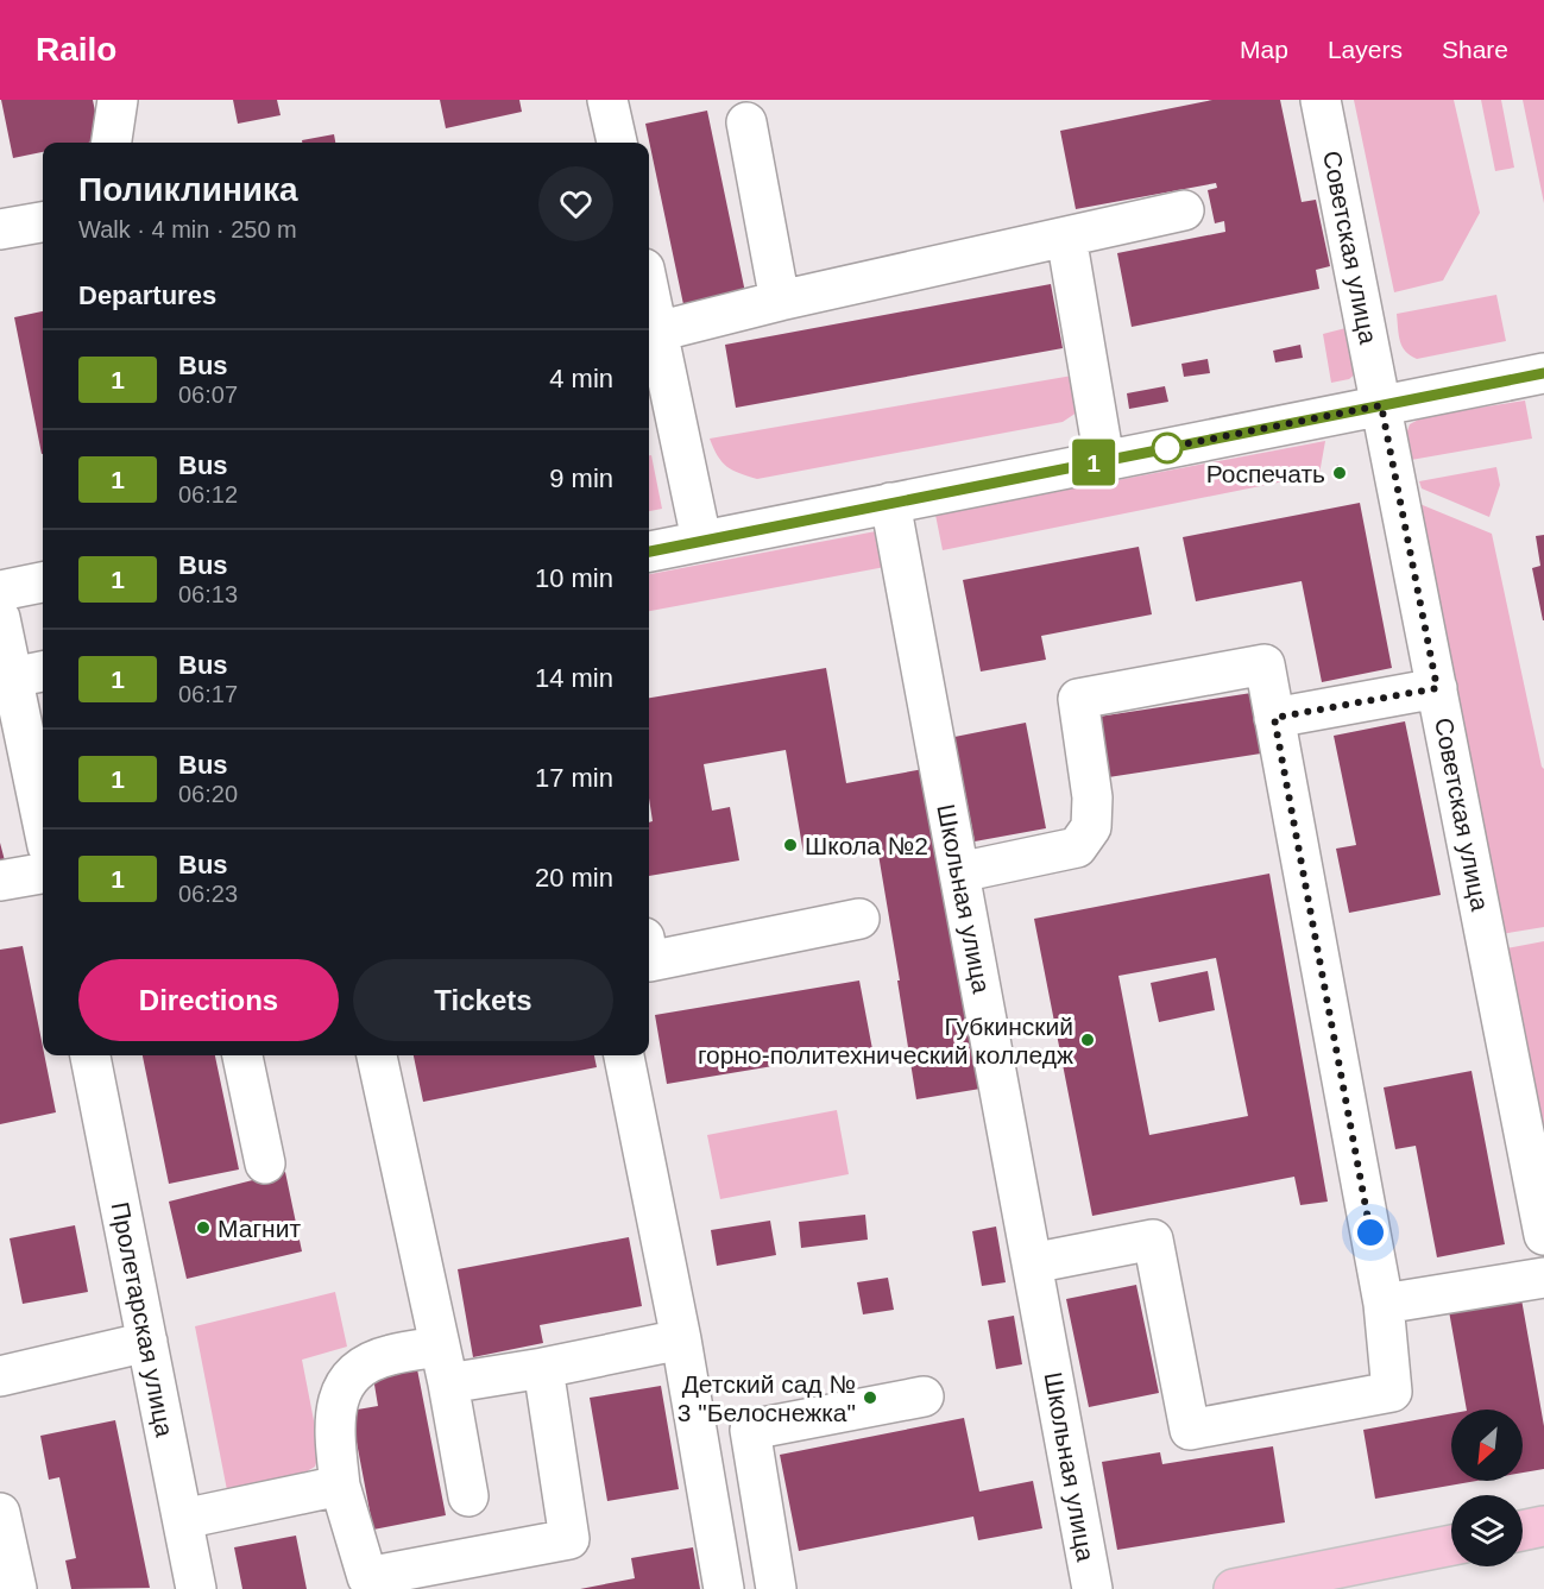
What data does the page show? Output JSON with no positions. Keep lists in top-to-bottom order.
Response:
{
  "streets": {
    "street": ["Советская улица", "Школьная улица", "Пролетарская улица"]
  },
  "places": [
    "Роспечать",
    "Школа №2",
    "Губкинский горно-политехнический колледж",
    "Магнит",
    "Детский сад № 3 \"Белоснежка\""
  ],
  "lines": ["bus line 1"],
  "north": "bottom left",
  "page": {
    "header": "Railo",
    "nav": ["Map", "Layers", "Share"],
    "on_map": "1",
    "heading": [
      ["Поликлиника", "Walk · 4 min · 250 m"],
      "Departures"
    ],
    "list": [
      {
        "mark": "1",
        "name": "Bus",
        "note": "06:07",
        "value": "4 min"
      },
      {
        "mark": "1",
        "name": "Bus",
        "note": "06:12",
        "value": "9 min"
      },
      {
        "mark": "1",
        "name": "Bus",
        "note": "06:13",
        "value": "10 min"
      },
      {
        "mark": "1",
        "name": "Bus",
        "note": "06:17",
        "value": "14 min"
      },
      {
        "mark": "1",
        "name": "Bus",
        "note": "06:20",
        "value": "17 min"
      },
      {
        "mark": "1",
        "name": "Bus",
        "note": "06:23",
        "value": "20 min"
      }
    ],
    "buttons": ["Directions", "Tickets"]
  }
}
